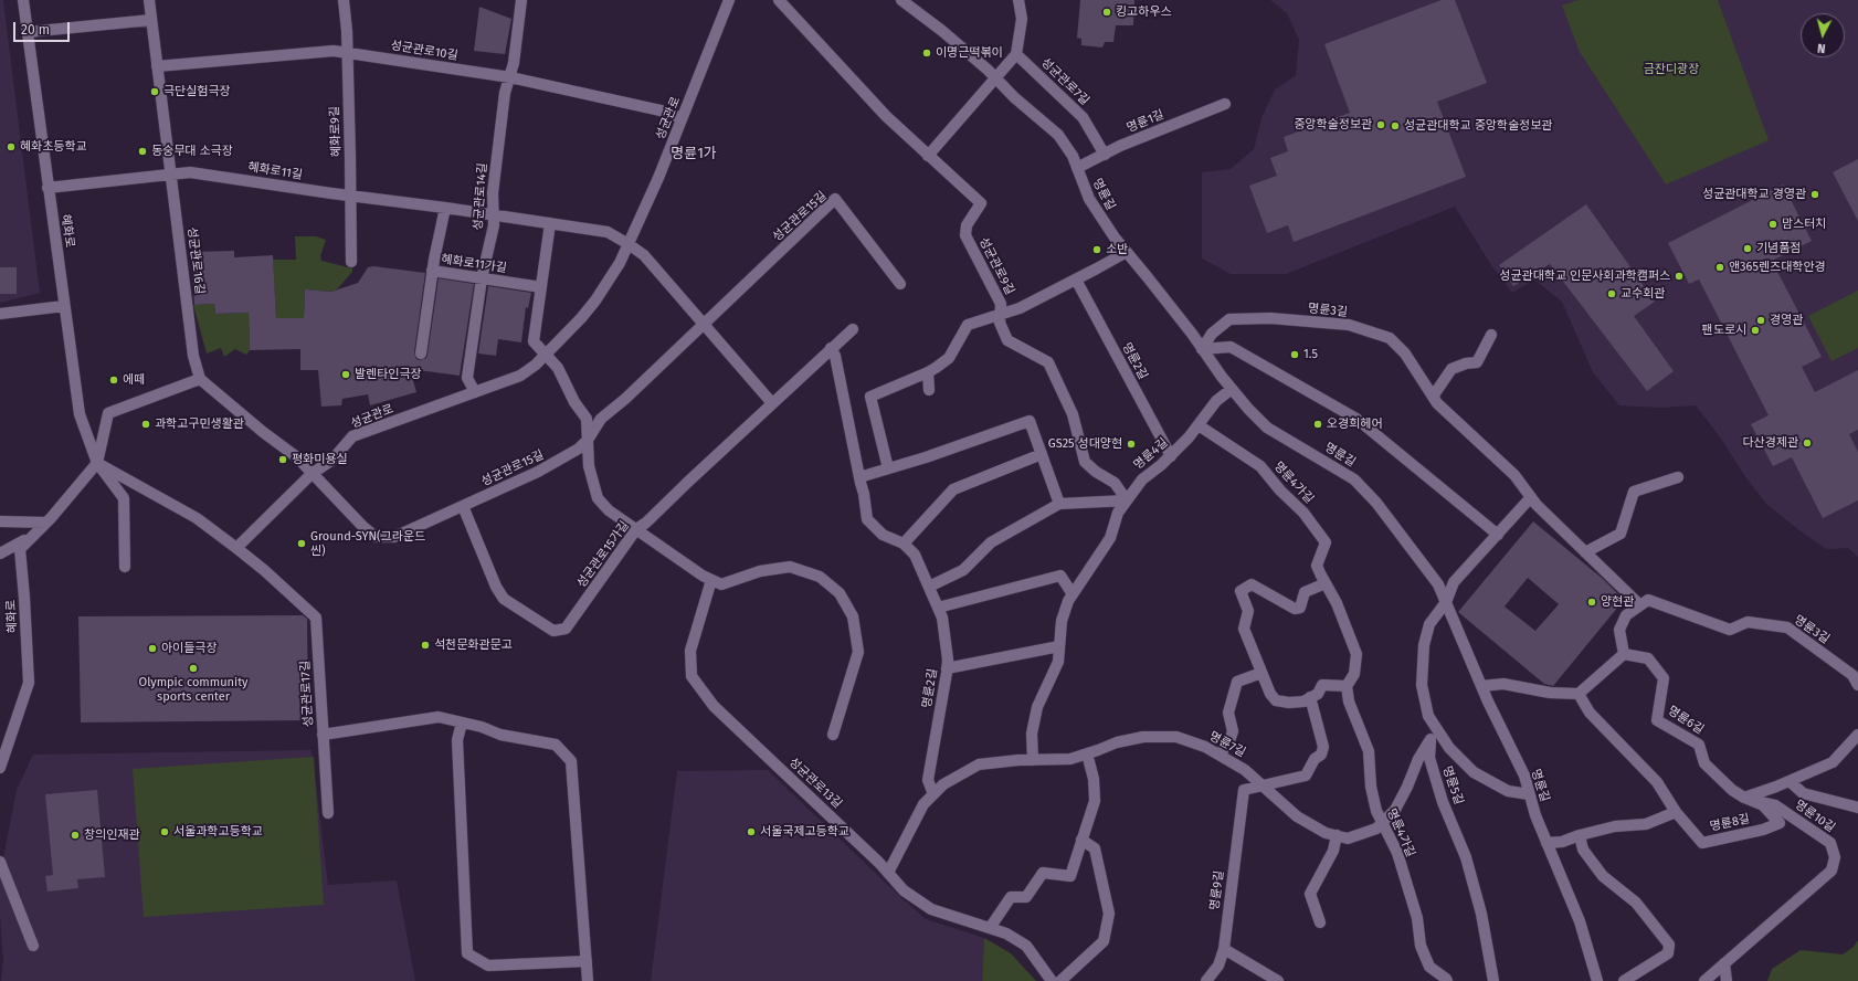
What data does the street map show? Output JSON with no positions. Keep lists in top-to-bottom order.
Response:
{
  "streets": {
    "street": [
      "성균관로10길",
      "성균관로7길",
      "성균관로",
      "명륜1길",
      "혜화로9길",
      "혜화로11길",
      "명륜길",
      "성균관로14길",
      "성균관로15길",
      "혜화로",
      "성균관로16길",
      "혜화로11가길",
      "성균관로9길",
      "명륜3길",
      "명륜2길",
      "명륜4길",
      "명륜4가길",
      "성균관로15가길",
      "성균관로17길",
      "명륜6길",
      "명륜7길",
      "성균관로13길",
      "명륜5길",
      "명륜10길",
      "명륜8길",
      "명륜9길"
    ]
  },
  "crossings": [
    ["성균관로10길", "성균관로"],
    ["성균관로10길", "혜화로9길"],
    ["성균관로10길", "성균관로14길"],
    ["성균관로10길", "성균관로16길"],
    ["성균관로7길", "명륜1길"],
    ["성균관로", "혜화로11길"],
    ["성균관로", "성균관로14길"],
    ["성균관로", "성균관로15길"],
    ["성균관로", "성균관로17길"],
    ["명륜1길", "명륜길"],
    ["혜화로9길", "혜화로11길"],
    ["혜화로11길", "성균관로14길"],
    ["혜화로11길", "혜화로"],
    ["혜화로11길", "성균관로16길"],
    ["명륜길", "명륜3길"],
    ["명륜길", "명륜4길"],
    ["명륜길", "명륜5길"],
    ["성균관로14길", "혜화로11가길"],
    ["성균관로15길", "성균관로15가길"],
    ["혜화로", "성균관로16길"],
    ["성균관로9길", "명륜4길"],
    ["명륜2길", "명륜4길"],
    ["명륜2길", "성균관로15가길"],
    ["명륜2길", "명륜7길"],
    ["명륜4길", "명륜4가길"],
    ["명륜4길", "명륜7길"],
    ["명륜4가길", "명륜7길"],
    ["명륜6길", "명륜10길"],
    ["명륜6길", "명륜8길"],
    ["명륜7길", "성균관로13길"],
    ["명륜7길", "명륜5길"],
    ["명륜7길", "명륜9길"],
    ["명륜10길", "명륜8길"]
  ],
  "districts": ["명륜1가"],
  "parks": ["금잔디광장"],
  "places": [
    "킹고하우스",
    "이명근떡볶이",
    "극단실험극장",
    "중앙학술정보관",
    "성균관대학교 중앙학술정보관",
    "혜화초등학교",
    "동숭무대 소극장",
    "성균관대학교 경영관",
    "맘스터치",
    "기념품점",
    "소반",
    "앤365렌즈대학안경",
    "성균관대학교 인문사회과학캠퍼스",
    "교수회관",
    "경영관",
    "팬도로시",
    "1.5",
    "발렌타인극장",
    "에떼",
    "과학고구민생활관",
    "오경희헤어",
    "다산경제관",
    "GS25 성대양현",
    "평화미용실",
    "Ground-SYN(그라운드 씬)",
    "양현관",
    "석천문화관문고",
    "아이들극장",
    "Olympic community sports center",
    "서울과학고등학교",
    "서울국제고등학교",
    "창의인재관"
  ],
  "scale_bar": "20 m",
  "north": "bottom"
}
